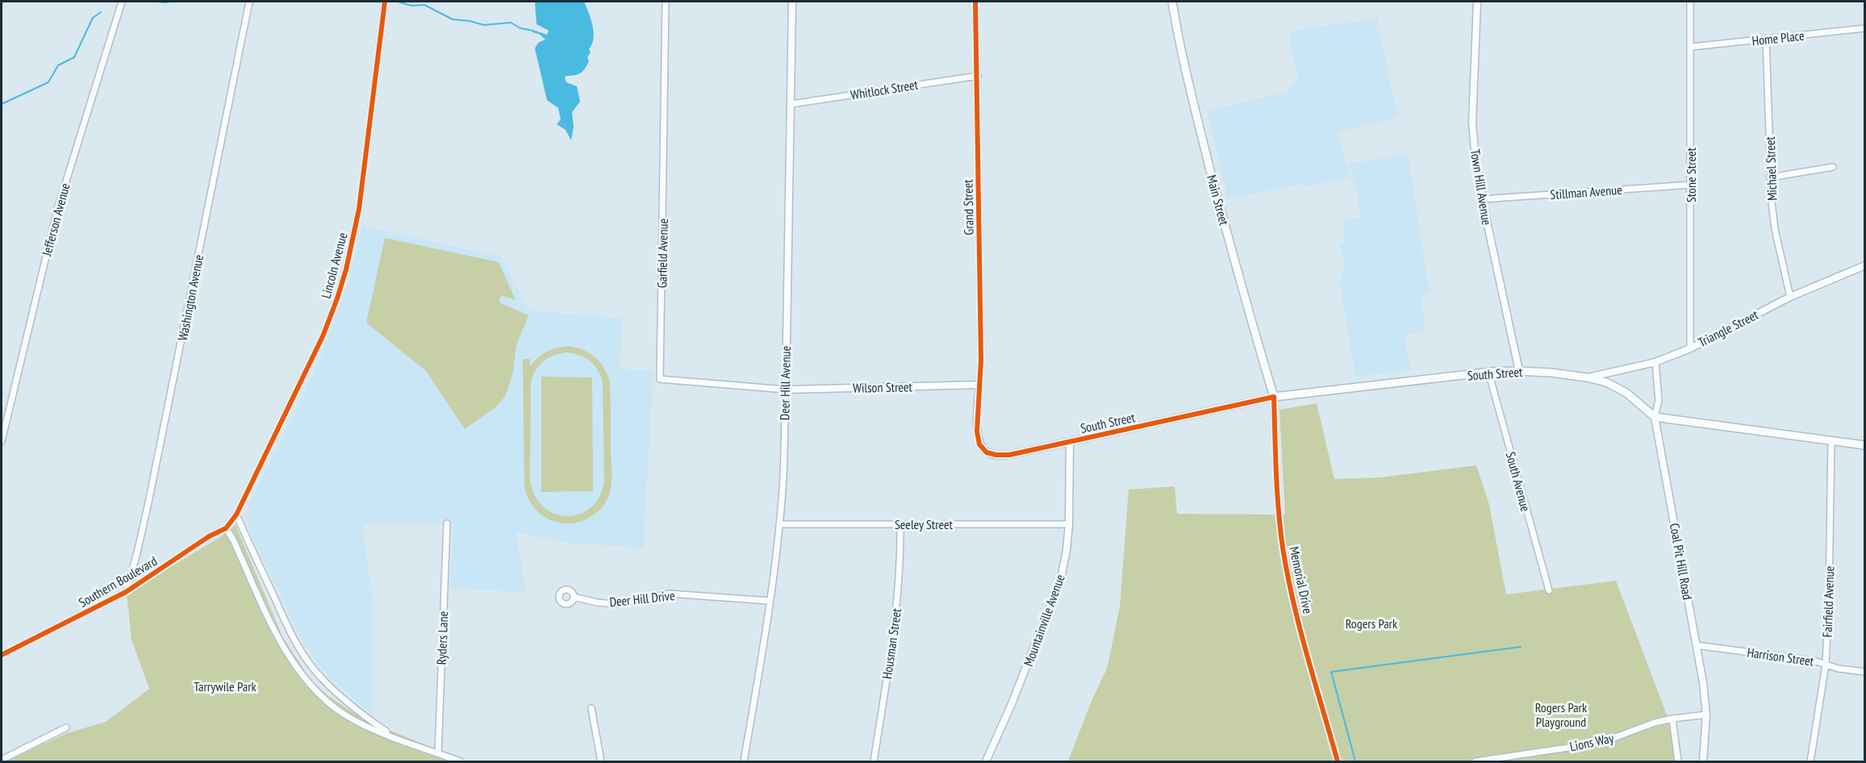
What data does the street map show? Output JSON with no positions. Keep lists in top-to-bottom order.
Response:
{
  "streets": {
    "main road": ["Main Street", "South Street"],
    "street": [
      "Home Place",
      "Whitlock Street",
      "Michael Street",
      "Stone Street",
      "Town Hill Avenue",
      "Stillman Avenue",
      "Grand Street",
      "Jefferson Avenue",
      "Garfield Avenue",
      "Lincoln Avenue",
      "Washington Avenue",
      "Triangle Street",
      "Deer Hill Avenue",
      "Wilson Street",
      "South Avenue",
      "Seeley Street",
      "Coal Pit Hill Road",
      "Memorial Drive",
      "Southern Boulevard",
      "Deer Hill Drive",
      "Fairfield Avenue",
      "Mountainville Avenue",
      "Ryders Lane",
      "Housman Street",
      "Harrison Street",
      "Lions Way"
    ]
  },
  "crossings": [
    ["Home Place", "Michael Street"],
    ["Home Place", "Stone Street"],
    ["Whitlock Street", "Grand Street"],
    ["Whitlock Street", "Deer Hill Avenue"],
    ["Michael Street", "Triangle Street"],
    ["Stone Street", "Stillman Avenue"],
    ["Stone Street", "Triangle Street"],
    ["Town Hill Avenue", "Stillman Avenue"],
    ["Town Hill Avenue", "South Street"],
    ["Main Street", "South Street"],
    ["Main Street", "Memorial Drive"],
    ["Grand Street", "South Street"],
    ["Grand Street", "Wilson Street"],
    ["Garfield Avenue", "Deer Hill Avenue"],
    ["Garfield Avenue", "Wilson Street"],
    ["Lincoln Avenue", "Southern Boulevard"],
    ["Washington Avenue", "Southern Boulevard"],
    ["Triangle Street", "South Street"],
    ["Triangle Street", "Coal Pit Hill Road"],
    ["South Street", "South Avenue"],
    ["South Street", "Coal Pit Hill Road"],
    ["South Street", "Memorial Drive"],
    ["South Street", "Mountainville Avenue"],
    ["Deer Hill Avenue", "Wilson Street"],
    ["Deer Hill Avenue", "Seeley Street"],
    ["Deer Hill Avenue", "Deer Hill Drive"],
    ["Seeley Street", "Mountainville Avenue"],
    ["Seeley Street", "Housman Street"],
    ["Coal Pit Hill Road", "Harrison Street"],
    ["Coal Pit Hill Road", "Lions Way"],
    ["Fairfield Avenue", "Harrison Street"]
  ],
  "parks": ["Rogers Park", "Tarrywile Park", "Rogers Park Playground"]
}
